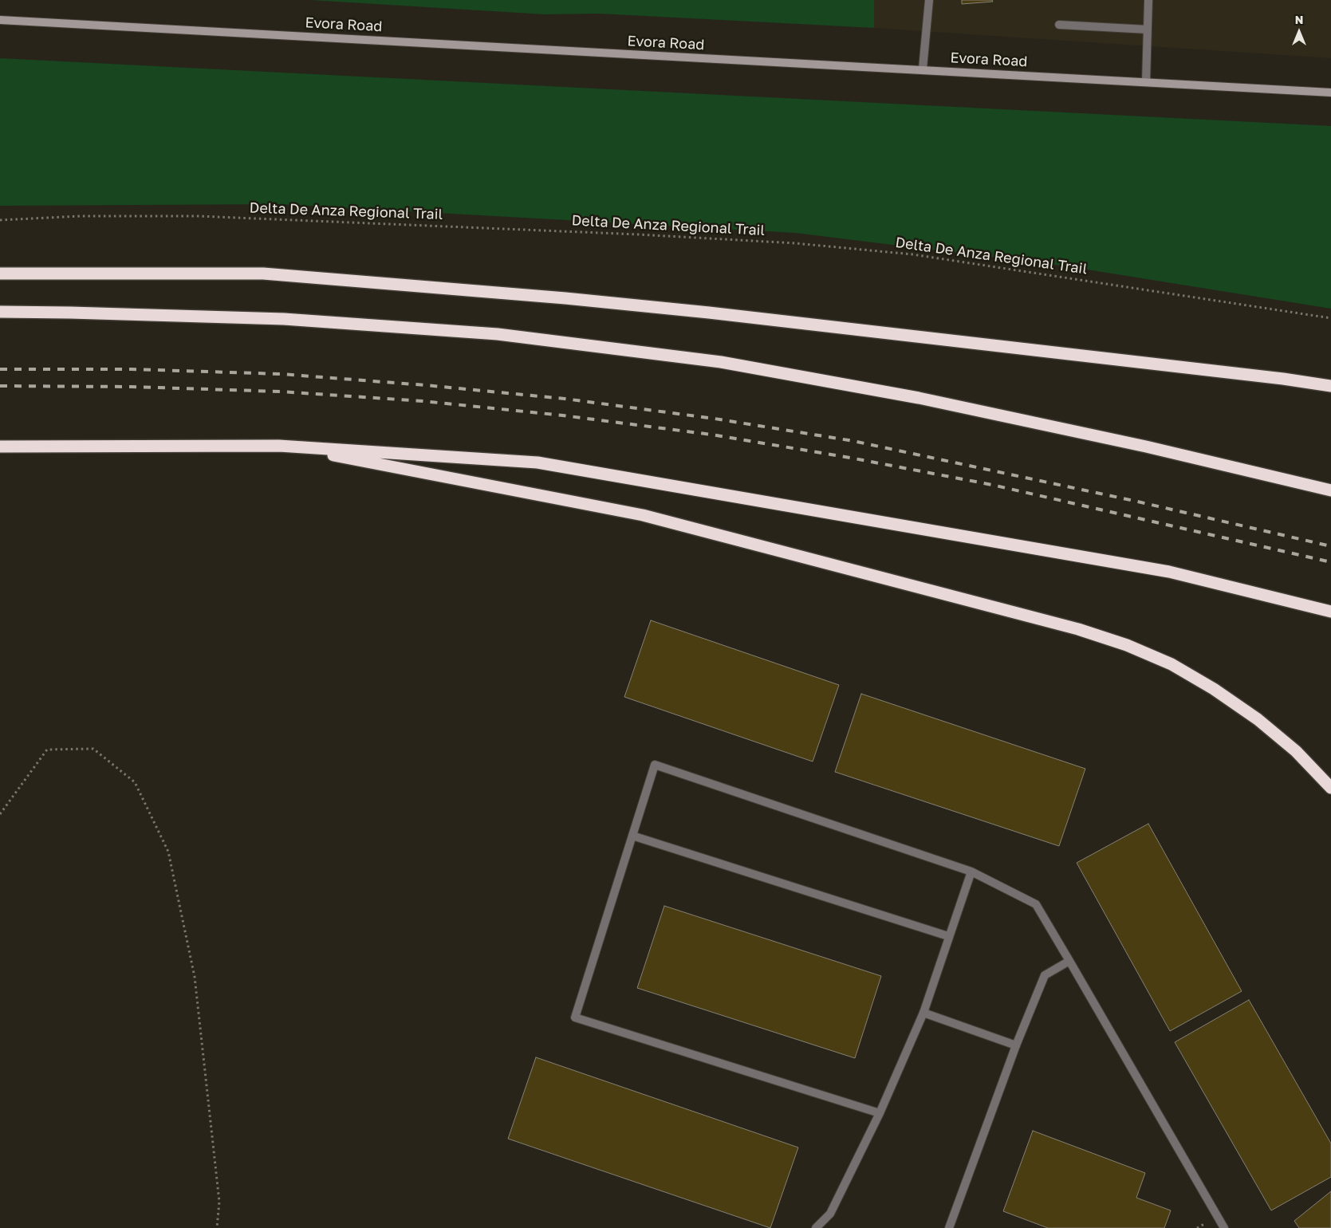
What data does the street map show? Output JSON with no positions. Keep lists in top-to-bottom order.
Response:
{
  "streets": {
    "street": ["Evora Road"],
    "path": ["Delta De Anza Regional Trail"]
  },
  "north": "top"
}
